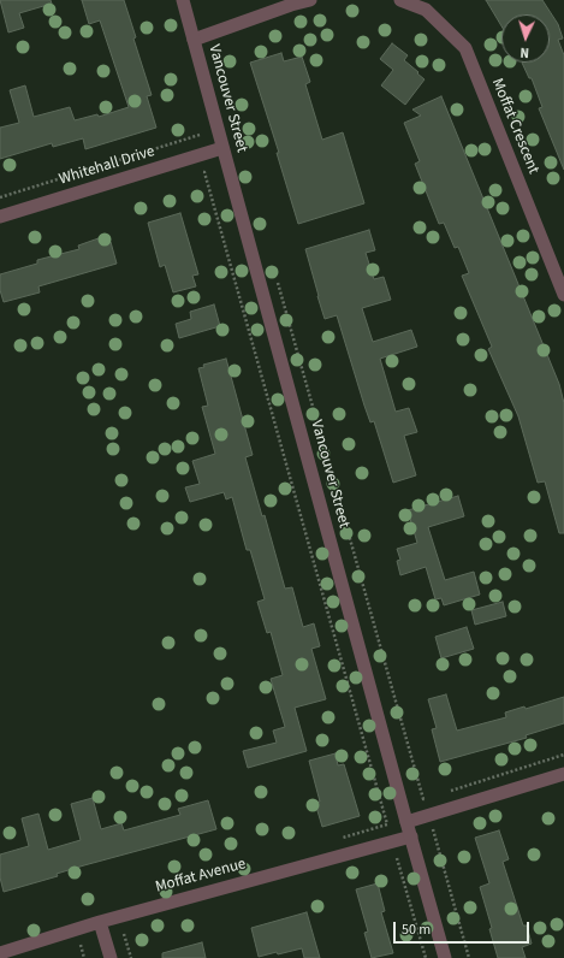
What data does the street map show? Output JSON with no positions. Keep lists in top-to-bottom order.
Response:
{
  "streets": {
    "street": [
      "Vancouver Street",
      "Moffat Crescent",
      "Whitehall Drive",
      "Moffat Avenue"
    ]
  },
  "crossings": [
    ["Vancouver Street", "Whitehall Drive"],
    ["Vancouver Street", "Moffat Avenue"]
  ],
  "scale_bar": "50 m",
  "north": "bottom"
}
